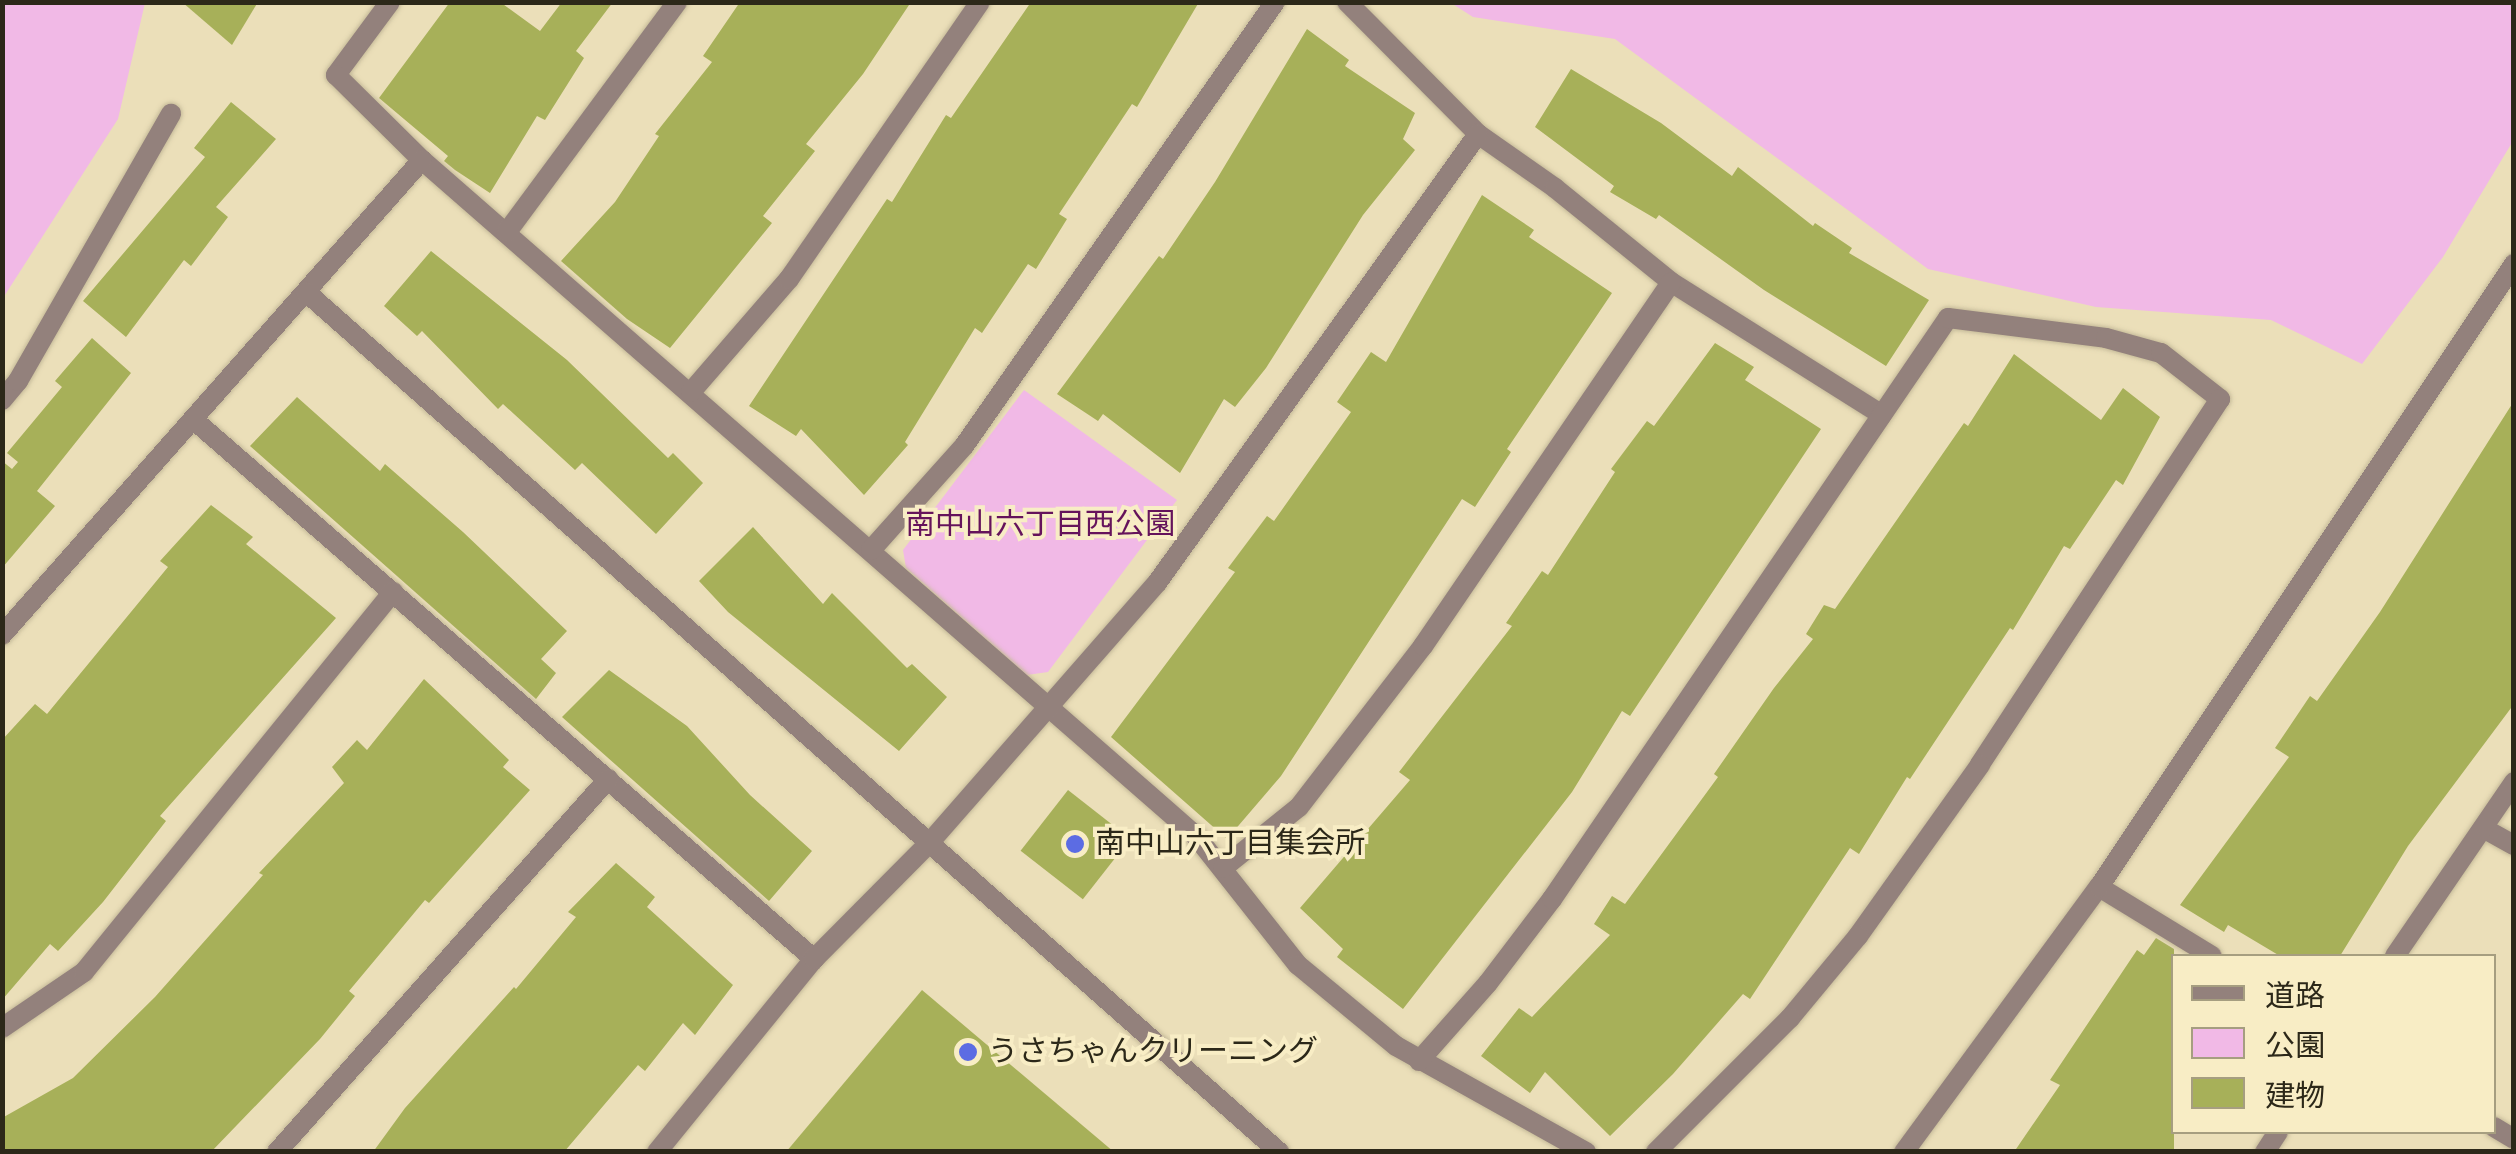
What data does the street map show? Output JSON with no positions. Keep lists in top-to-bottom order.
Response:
{
  "parks": ["南中山六丁目西公園"],
  "places": ["南中山六丁目集会所", "うさちゃんクリーニング"],
  "legend": ["道路", "公園", "建物"]
}
